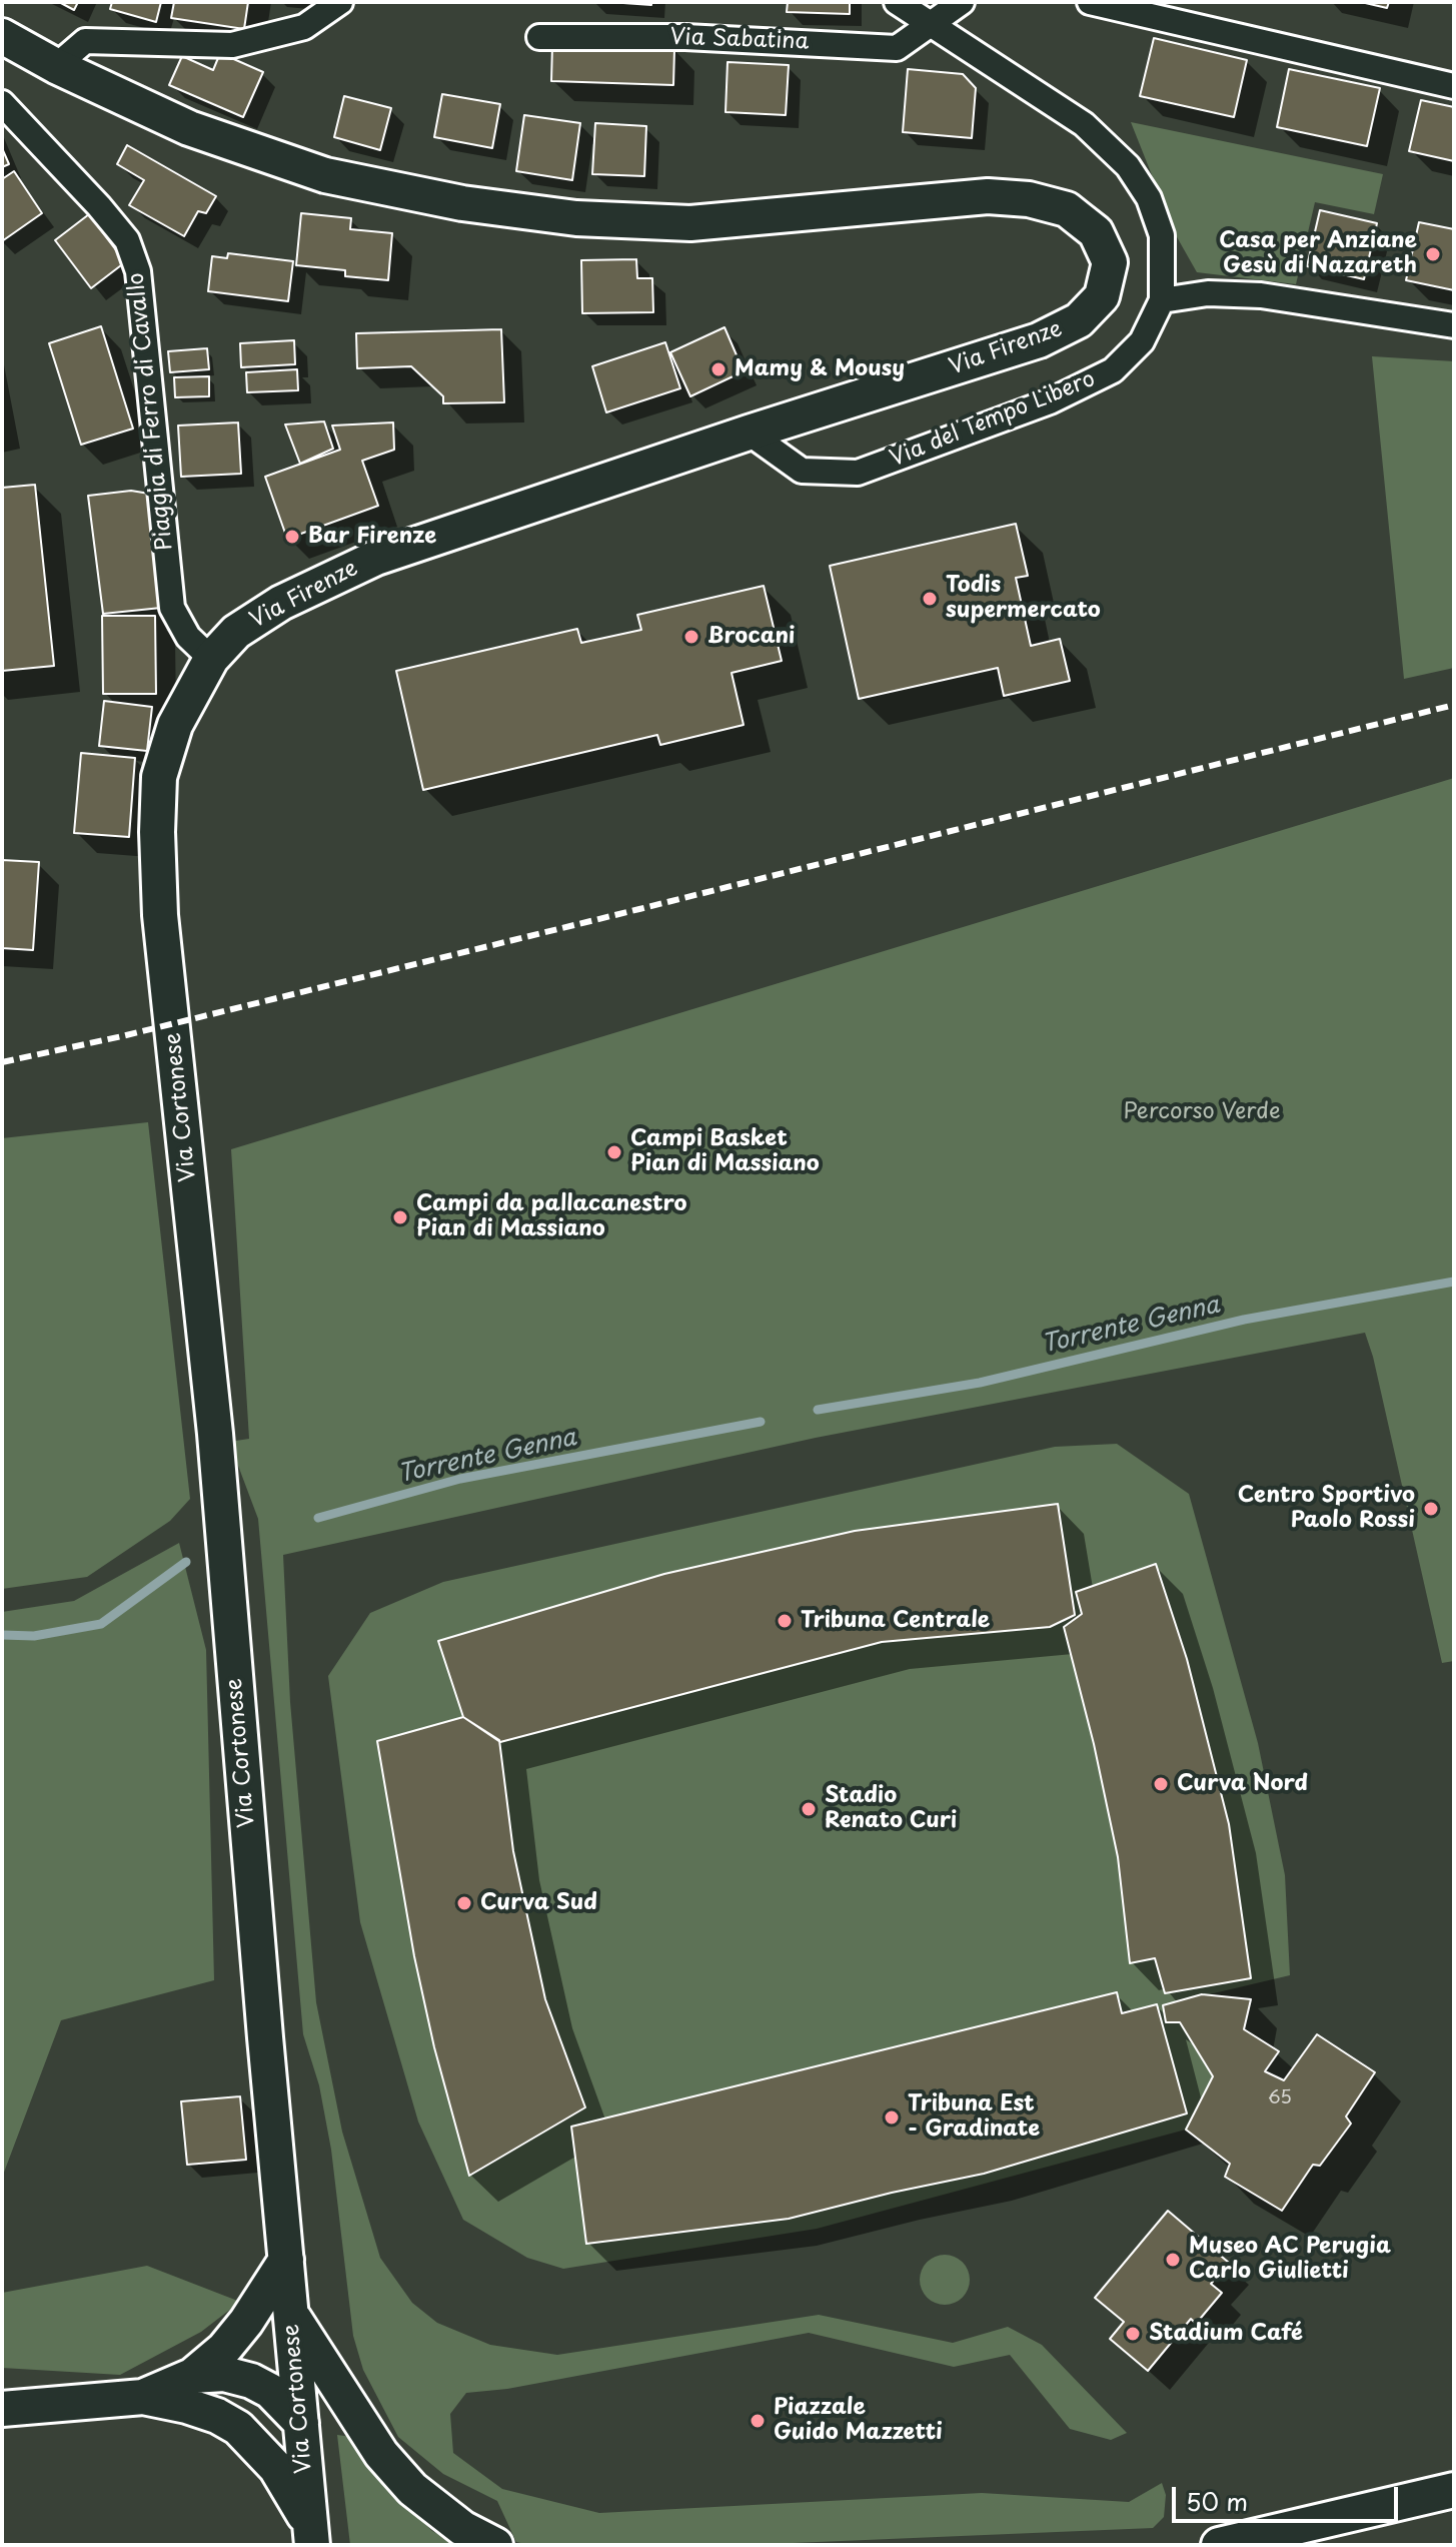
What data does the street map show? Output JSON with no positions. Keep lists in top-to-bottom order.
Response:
{
  "streets": {
    "main road": ["Via Firenze", "Via Cortonese"],
    "street": ["Via Sabatina", "Piaggia di Ferro di Cavallo", "Via del Tempo Libero"]
  },
  "crossings": [
    ["Via Sabatina", "Via del Tempo Libero"],
    ["Via Firenze", "Piaggia di Ferro di Cavallo"],
    ["Via Firenze", "Via del Tempo Libero"],
    ["Via Firenze", "Via Cortonese"]
  ],
  "water": ["Torrente Genna"],
  "parks": ["Percorso Verde"],
  "places": [
    "Casa per Anziane Gesù di Nazareth",
    "Mamy & Mousy",
    "Bar Firenze",
    "Todis supermercato",
    "Brocani",
    "Campi Basket Pian di Massiano",
    "Campi da pallacanestro Pian di Massiano",
    "Centro Sportivo Paolo Rossi",
    "Tribuna Centrale",
    "Curva Nord",
    "Stadio Renato Curi",
    "Curva Sud",
    "Tribuna Est - Gradinate",
    "Museo AC Perugia Carlo Giulietti",
    "Stadium Café",
    "Piazzale Guido Mazzetti"
  ],
  "house_numbers": ["65"],
  "scale_bar": "50 m"
}
